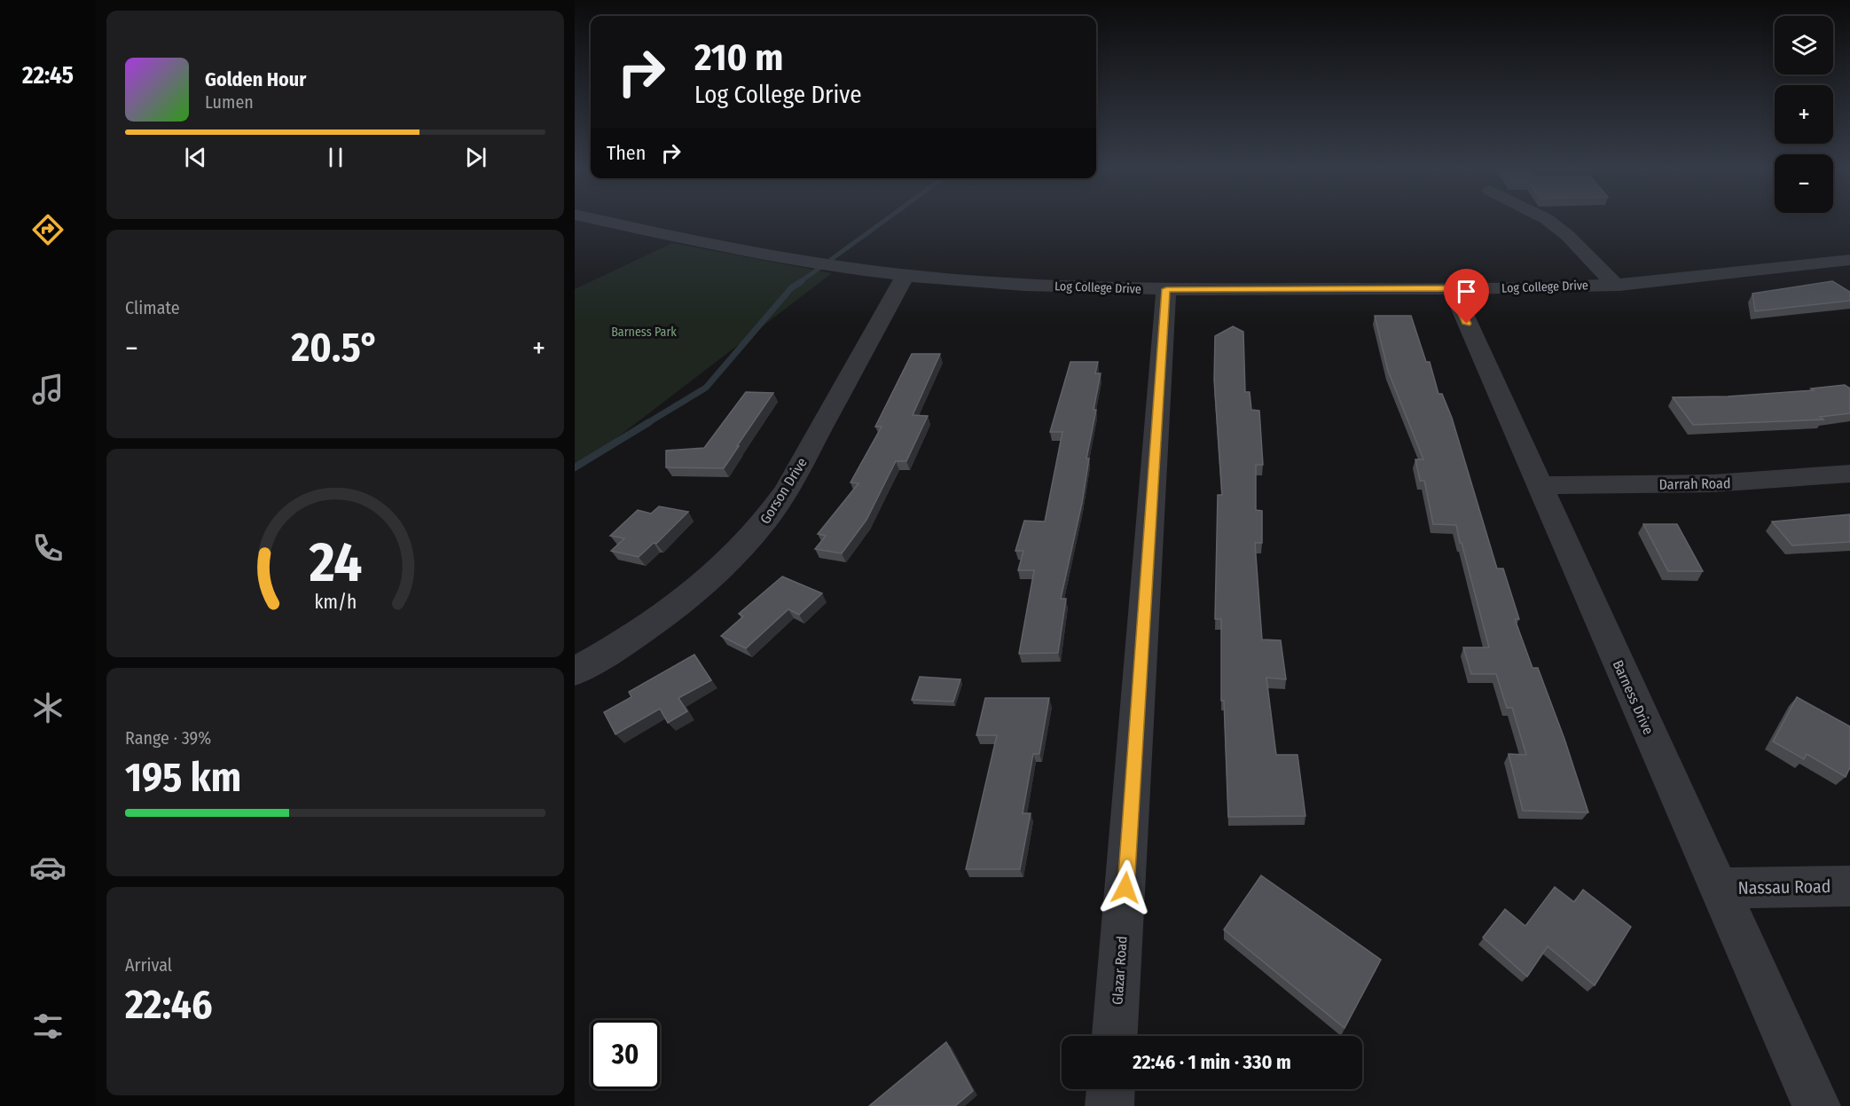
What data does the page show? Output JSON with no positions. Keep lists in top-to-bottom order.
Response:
{
  "streets": {
    "street": [
      "Log College Drive",
      "Darrah Road",
      "Gorson Drive",
      "Barness Drive",
      "Nassau Road",
      "Glazar Road"
    ]
  },
  "crossings": [
    ["Log College Drive", "Gorson Drive"],
    ["Log College Drive", "Barness Drive"],
    ["Log College Drive", "Glazar Road"],
    ["Darrah Road", "Barness Drive"],
    ["Barness Drive", "Nassau Road"]
  ],
  "parks": ["Barness Park"],
  "page": {
    "tabs": "22:45",
    "map_buttons": ["+", "−"],
    "turn": ["210 m", "Log College Drive"],
    "song": ["Golden Hour", "Lumen"],
    "then": "Then",
    "tile": [
      "Climate",
      ["Range · 39%", "195 km"],
      ["Arrival", "22:46"]
    ],
    "heat": ["−", "20.5°", "+"],
    "limit": "30",
    "trip": "22:46 · 1 min · 330 m",
    "gauge": ["24", "km/h"]
  }
}
